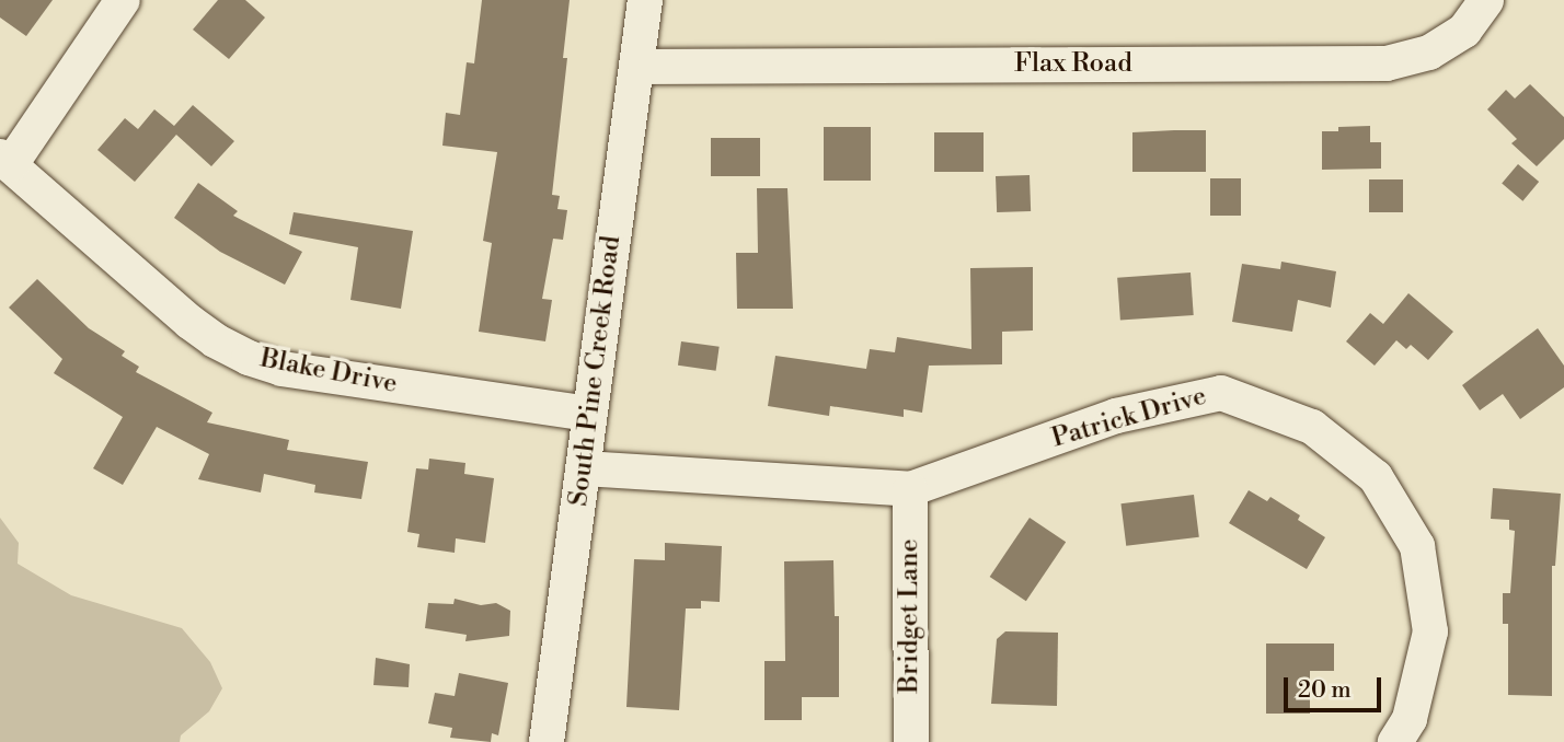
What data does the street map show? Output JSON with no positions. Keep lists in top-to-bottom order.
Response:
{
  "streets": {
    "street": [
      "Flax Road",
      "South Pine Creek Road",
      "Blake Drive",
      "Patrick Drive",
      "Bridget Lane"
    ]
  },
  "crossings": [
    ["Flax Road", "South Pine Creek Road"],
    ["South Pine Creek Road", "Blake Drive"],
    ["South Pine Creek Road", "Patrick Drive"],
    ["Patrick Drive", "Bridget Lane"]
  ],
  "scale_bar": "20 m"
}
